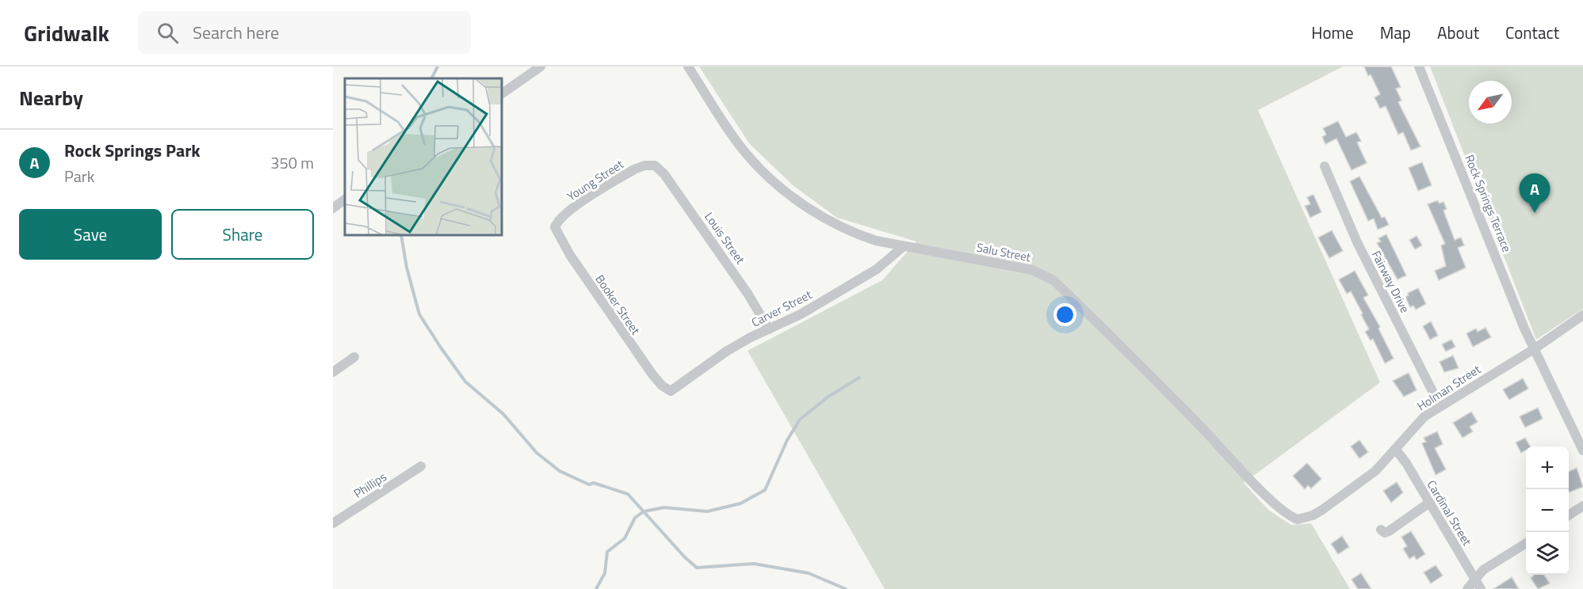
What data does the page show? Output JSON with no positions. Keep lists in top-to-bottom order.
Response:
{
  "streets": {
    "street": [
      "Young Street",
      "Rock Springs Terrace",
      "Louis Street",
      "Salu Street",
      "Fairway Drive",
      "Booker Street",
      "Carver Street",
      "Holman Street",
      "Phillips",
      "Cardinal Street"
    ]
  },
  "crossings": [
    ["Young Street", "Louis Street"],
    ["Young Street", "Booker Street"],
    ["Rock Springs Terrace", "Holman Street"],
    ["Louis Street", "Carver Street"],
    ["Salu Street", "Carver Street"],
    ["Salu Street", "Holman Street"],
    ["Fairway Drive", "Holman Street"],
    ["Booker Street", "Carver Street"],
    ["Holman Street", "Cardinal Street"]
  ],
  "north": "bottom left",
  "page": {
    "header": "Gridwalk",
    "search": "Search here",
    "nav": [
      "Home",
      "Map",
      "About",
      "Contact"
    ],
    "heading": "Nearby",
    "list": [
      {
        "mark": "A",
        "name": "Rock Springs Park",
        "note": "Park",
        "value": "350 m"
      }
    ],
    "pins": "A",
    "buttons": ["Save", "Share"],
    "map_buttons": ["+", "−"]
  }
}
